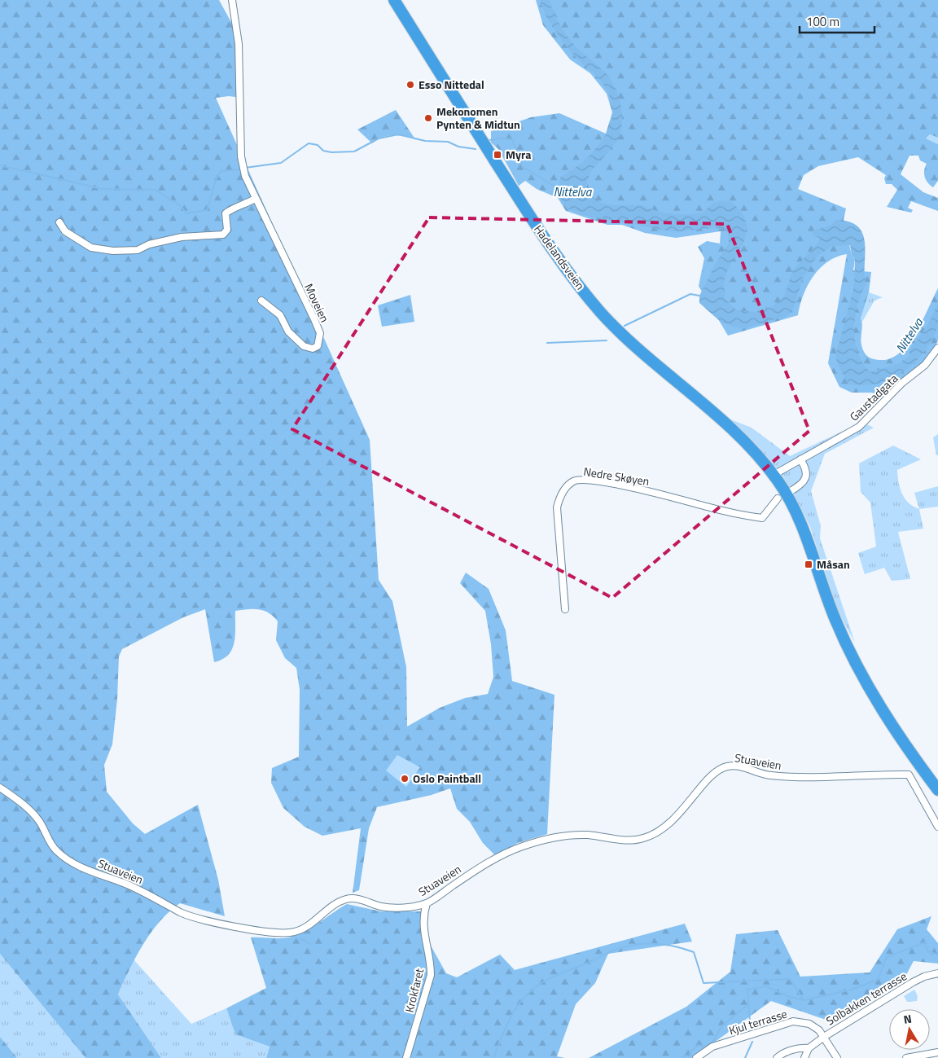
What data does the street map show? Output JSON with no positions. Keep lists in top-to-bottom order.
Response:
{
  "streets": {
    "highway": ["Hadelandsveien"],
    "street": [
      "Moveien",
      "Gaustadgata",
      "Nedre Skøyen",
      "Stuaveien",
      "Krokfaret",
      "Solbakken terrasse",
      "Kjul terrasse"
    ]
  },
  "crossings": [
    ["Hadelandsveien", "Gaustadgata"],
    ["Stuaveien", "Krokfaret"],
    ["Solbakken terrasse", "Kjul terrasse"]
  ],
  "water": ["Nittelva"],
  "places": {
    "other": ["Esso Nittedal", "Mekonomen Pynten & Midtun", "Oslo Paintball"],
    "transit": ["Myra", "Måsan"]
  },
  "scale_bar": "100 m",
  "north": "top"
}
